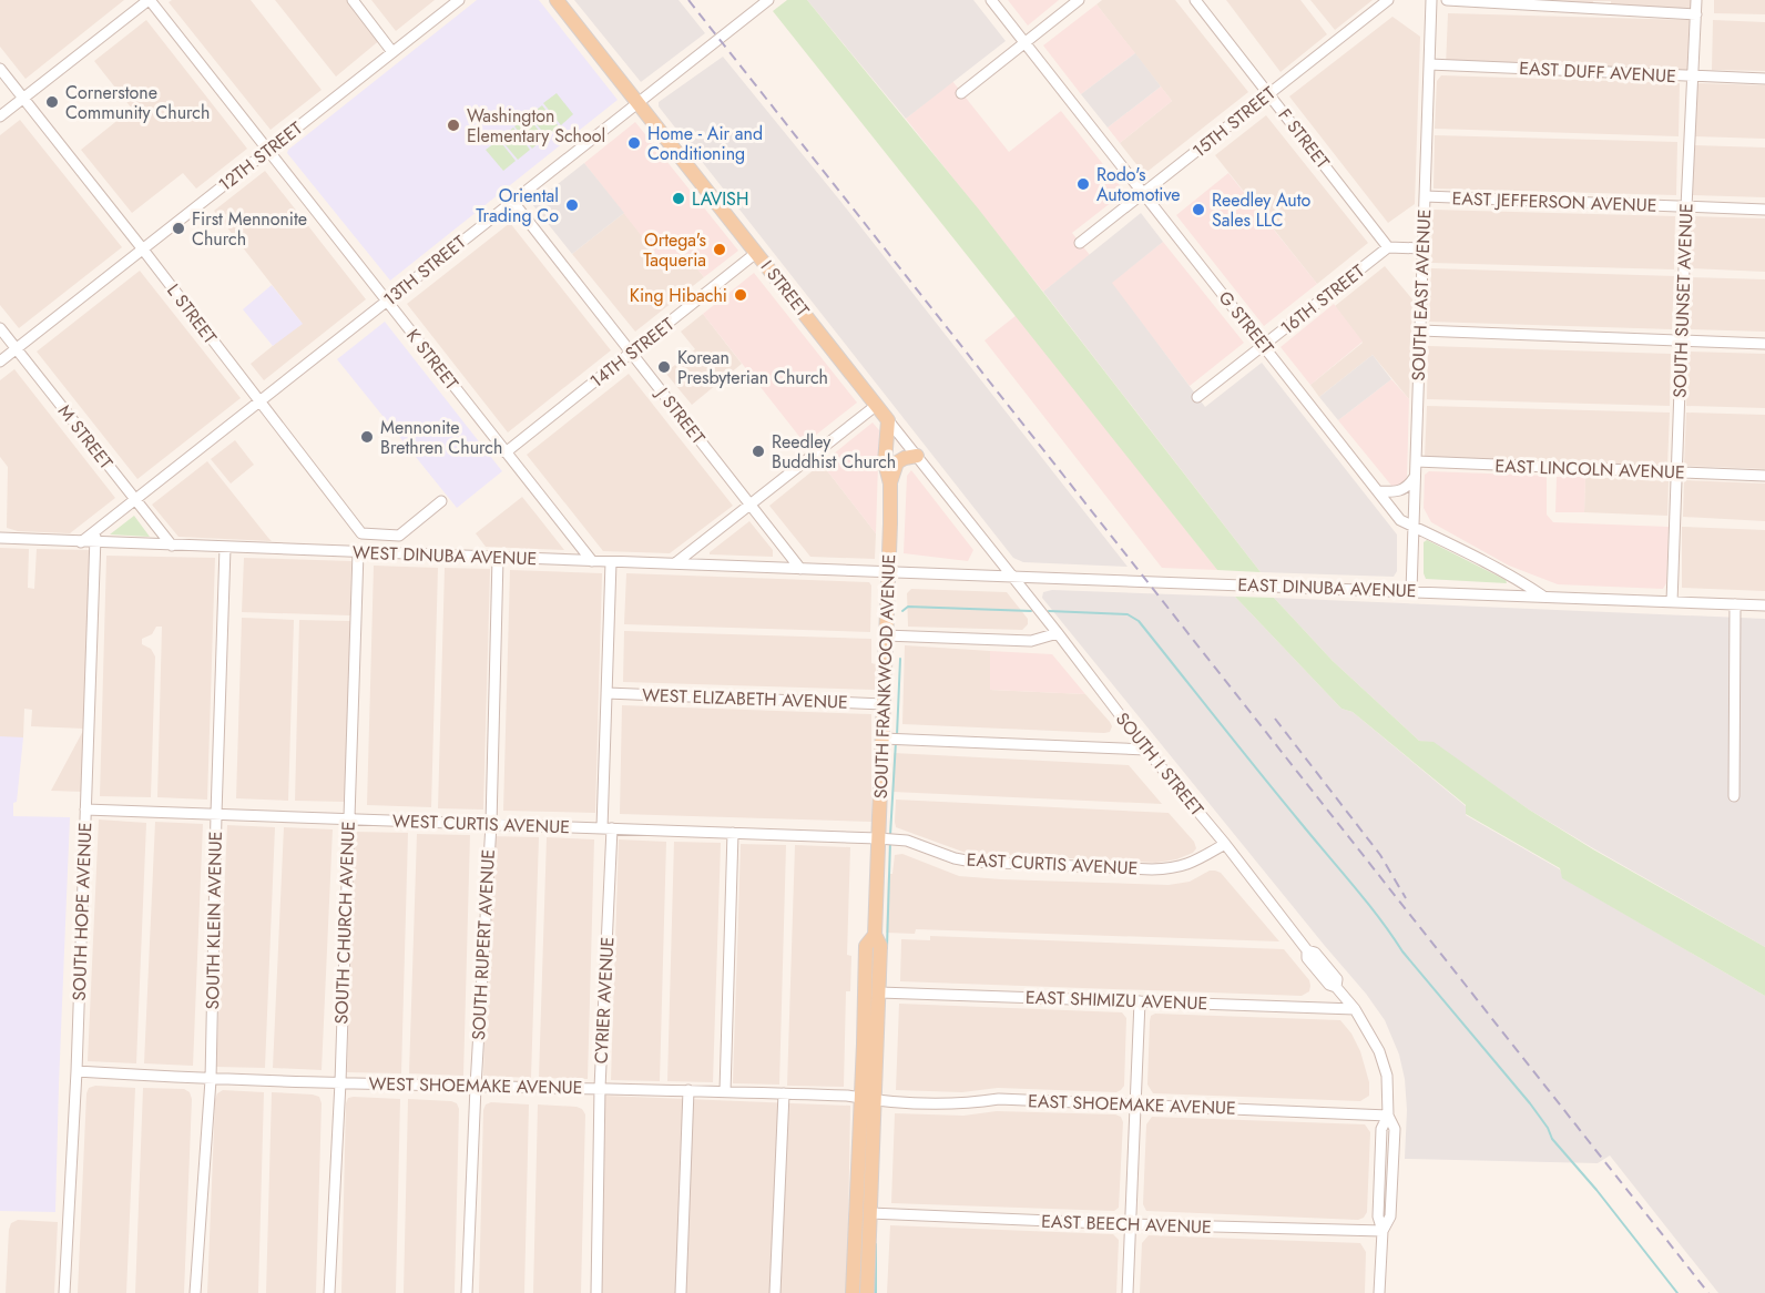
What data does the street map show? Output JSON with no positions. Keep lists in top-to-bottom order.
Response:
{
  "streets": {
    "main road": ["I STREET", "SOUTH FRANKWOOD AVENUE"],
    "street": [
      "EAST DUFF AVENUE",
      "15TH STREET",
      "F STREET",
      "12TH STREET",
      "EAST JEFFERSON AVENUE",
      "13TH STREET",
      "SOUTH EAST AVENUE",
      "16TH STREET",
      "SOUTH SUNSET AVENUE",
      "L STREET",
      "G STREET",
      "14TH STREET",
      "K STREET",
      "J STREET",
      "M STREET",
      "EAST LINCOLN AVENUE",
      "WEST DINUBA AVENUE",
      "EAST DINUBA AVENUE",
      "WEST ELIZABETH AVENUE",
      "SOUTH I STREET",
      "WEST CURTIS AVENUE",
      "EAST CURTIS AVENUE",
      "SOUTH HOPE AVENUE",
      "SOUTH KLEIN AVENUE",
      "SOUTH CHURCH AVENUE",
      "SOUTH RUPERT AVENUE",
      "CYRIER AVENUE",
      "EAST SHIMIZU AVENUE",
      "WEST SHOEMAKE AVENUE",
      "EAST SHOEMAKE AVENUE",
      "EAST BEECH AVENUE"
    ]
  },
  "crossings": [
    ["EAST DUFF AVENUE", "SOUTH EAST AVENUE"],
    ["EAST DUFF AVENUE", "SOUTH SUNSET AVENUE"],
    ["15TH STREET", "F STREET"],
    ["15TH STREET", "G STREET"],
    ["F STREET", "16TH STREET"],
    ["12TH STREET", "L STREET"],
    ["12TH STREET", "K STREET"],
    ["12TH STREET", "M STREET"],
    ["EAST JEFFERSON AVENUE", "SOUTH EAST AVENUE"],
    ["EAST JEFFERSON AVENUE", "SOUTH SUNSET AVENUE"],
    ["13TH STREET", "I STREET"],
    ["13TH STREET", "L STREET"],
    ["13TH STREET", "K STREET"],
    ["13TH STREET", "J STREET"],
    ["13TH STREET", "M STREET"],
    ["13TH STREET", "WEST DINUBA AVENUE"],
    ["13TH STREET", "SOUTH HOPE AVENUE"],
    ["I STREET", "14TH STREET"],
    ["I STREET", "EAST DINUBA AVENUE"],
    ["I STREET", "SOUTH FRANKWOOD AVENUE"],
    ["I STREET", "SOUTH I STREET"],
    ["SOUTH EAST AVENUE", "G STREET"],
    ["SOUTH EAST AVENUE", "EAST LINCOLN AVENUE"],
    ["SOUTH EAST AVENUE", "EAST DINUBA AVENUE"],
    ["16TH STREET", "G STREET"],
    ["SOUTH SUNSET AVENUE", "EAST LINCOLN AVENUE"],
    ["SOUTH SUNSET AVENUE", "EAST DINUBA AVENUE"],
    ["G STREET", "EAST DINUBA AVENUE"],
    ["14TH STREET", "K STREET"],
    ["14TH STREET", "J STREET"],
    ["K STREET", "WEST DINUBA AVENUE"],
    ["J STREET", "WEST DINUBA AVENUE"],
    ["M STREET", "WEST DINUBA AVENUE"],
    ["WEST DINUBA AVENUE", "EAST DINUBA AVENUE"],
    ["WEST DINUBA AVENUE", "SOUTH FRANKWOOD AVENUE"],
    ["WEST DINUBA AVENUE", "SOUTH HOPE AVENUE"],
    ["WEST DINUBA AVENUE", "SOUTH KLEIN AVENUE"],
    ["WEST DINUBA AVENUE", "SOUTH CHURCH AVENUE"],
    ["WEST DINUBA AVENUE", "SOUTH RUPERT AVENUE"],
    ["WEST DINUBA AVENUE", "CYRIER AVENUE"],
    ["EAST DINUBA AVENUE", "SOUTH FRANKWOOD AVENUE"],
    ["EAST DINUBA AVENUE", "SOUTH I STREET"],
    ["SOUTH FRANKWOOD AVENUE", "WEST ELIZABETH AVENUE"],
    ["SOUTH FRANKWOOD AVENUE", "WEST CURTIS AVENUE"],
    ["SOUTH FRANKWOOD AVENUE", "EAST CURTIS AVENUE"],
    ["SOUTH FRANKWOOD AVENUE", "EAST SHIMIZU AVENUE"],
    ["SOUTH FRANKWOOD AVENUE", "WEST SHOEMAKE AVENUE"],
    ["SOUTH FRANKWOOD AVENUE", "EAST SHOEMAKE AVENUE"],
    ["SOUTH FRANKWOOD AVENUE", "EAST BEECH AVENUE"],
    ["WEST ELIZABETH AVENUE", "CYRIER AVENUE"],
    ["SOUTH I STREET", "EAST CURTIS AVENUE"],
    ["SOUTH I STREET", "EAST SHIMIZU AVENUE"],
    ["SOUTH I STREET", "EAST SHOEMAKE AVENUE"],
    ["WEST CURTIS AVENUE", "EAST CURTIS AVENUE"],
    ["WEST CURTIS AVENUE", "SOUTH HOPE AVENUE"],
    ["WEST CURTIS AVENUE", "SOUTH KLEIN AVENUE"],
    ["WEST CURTIS AVENUE", "SOUTH CHURCH AVENUE"],
    ["WEST CURTIS AVENUE", "SOUTH RUPERT AVENUE"],
    ["WEST CURTIS AVENUE", "CYRIER AVENUE"],
    ["SOUTH HOPE AVENUE", "WEST SHOEMAKE AVENUE"],
    ["SOUTH KLEIN AVENUE", "WEST SHOEMAKE AVENUE"],
    ["SOUTH CHURCH AVENUE", "WEST SHOEMAKE AVENUE"],
    ["SOUTH RUPERT AVENUE", "WEST SHOEMAKE AVENUE"],
    ["CYRIER AVENUE", "WEST SHOEMAKE AVENUE"],
    ["WEST SHOEMAKE AVENUE", "EAST SHOEMAKE AVENUE"]
  ],
  "places": [
    "Cornerstone Community Church",
    "Washington Elementary School",
    "Home - Air and Conditioning",
    "Rodo's Automotive",
    "LAVISH",
    "Oriental Trading Co",
    "Reedley Auto Sales LLC",
    "First Mennonite Church",
    "Ortega's Taqueria",
    "King Hibachi",
    "Korean Presbyterian Church",
    "Mennonite Brethren Church",
    "Reedley Buddhist Church"
  ]
}
